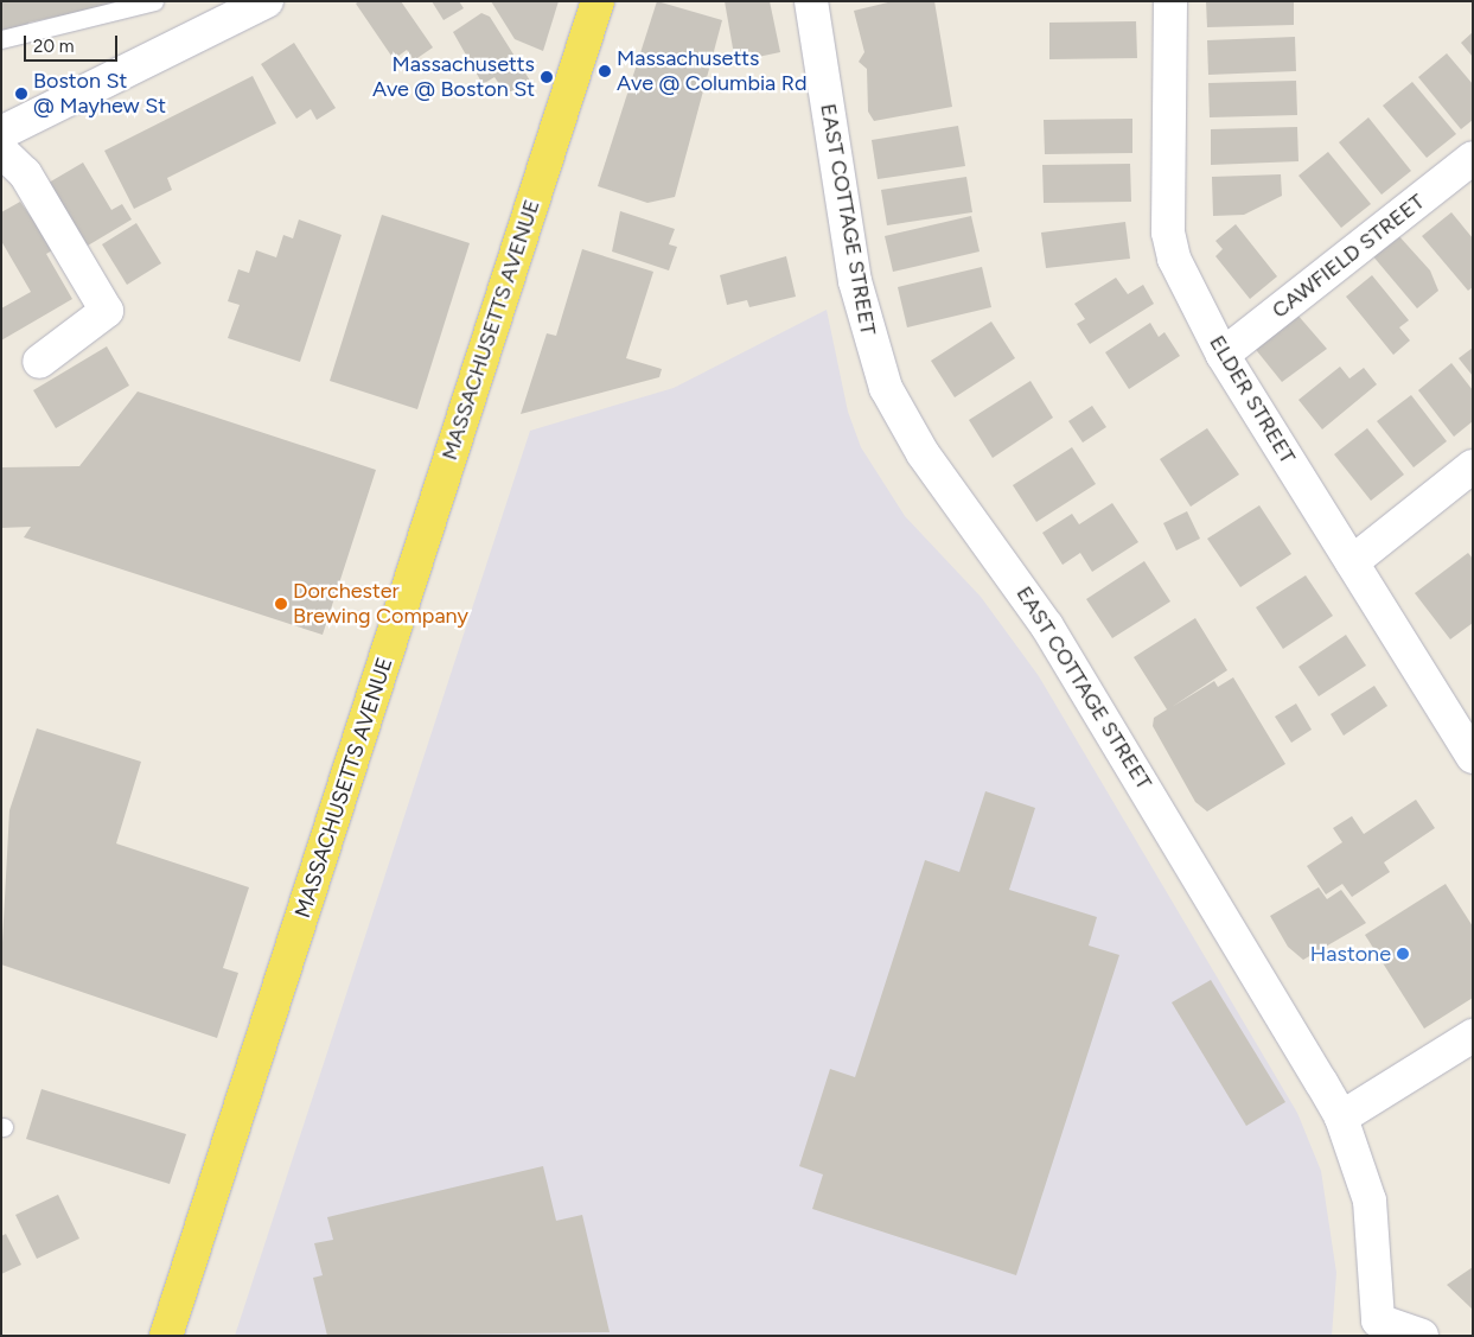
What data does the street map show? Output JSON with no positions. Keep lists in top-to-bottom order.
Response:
{
  "streets": {
    "main road": ["MASSACHUSETTS AVENUE"],
    "street": ["EAST COTTAGE STREET", "CAWFIELD STREET", "ELDER STREET"]
  },
  "crossings": [
    ["CAWFIELD STREET", "ELDER STREET"]
  ],
  "places": [
    "Massachusetts Ave @ Columbia Rd",
    "Massachusetts Ave @ Boston St",
    "Boston St @ Mayhew St",
    "Dorchester Brewing Company",
    "Hastone"
  ],
  "scale_bar": "20 m"
}
